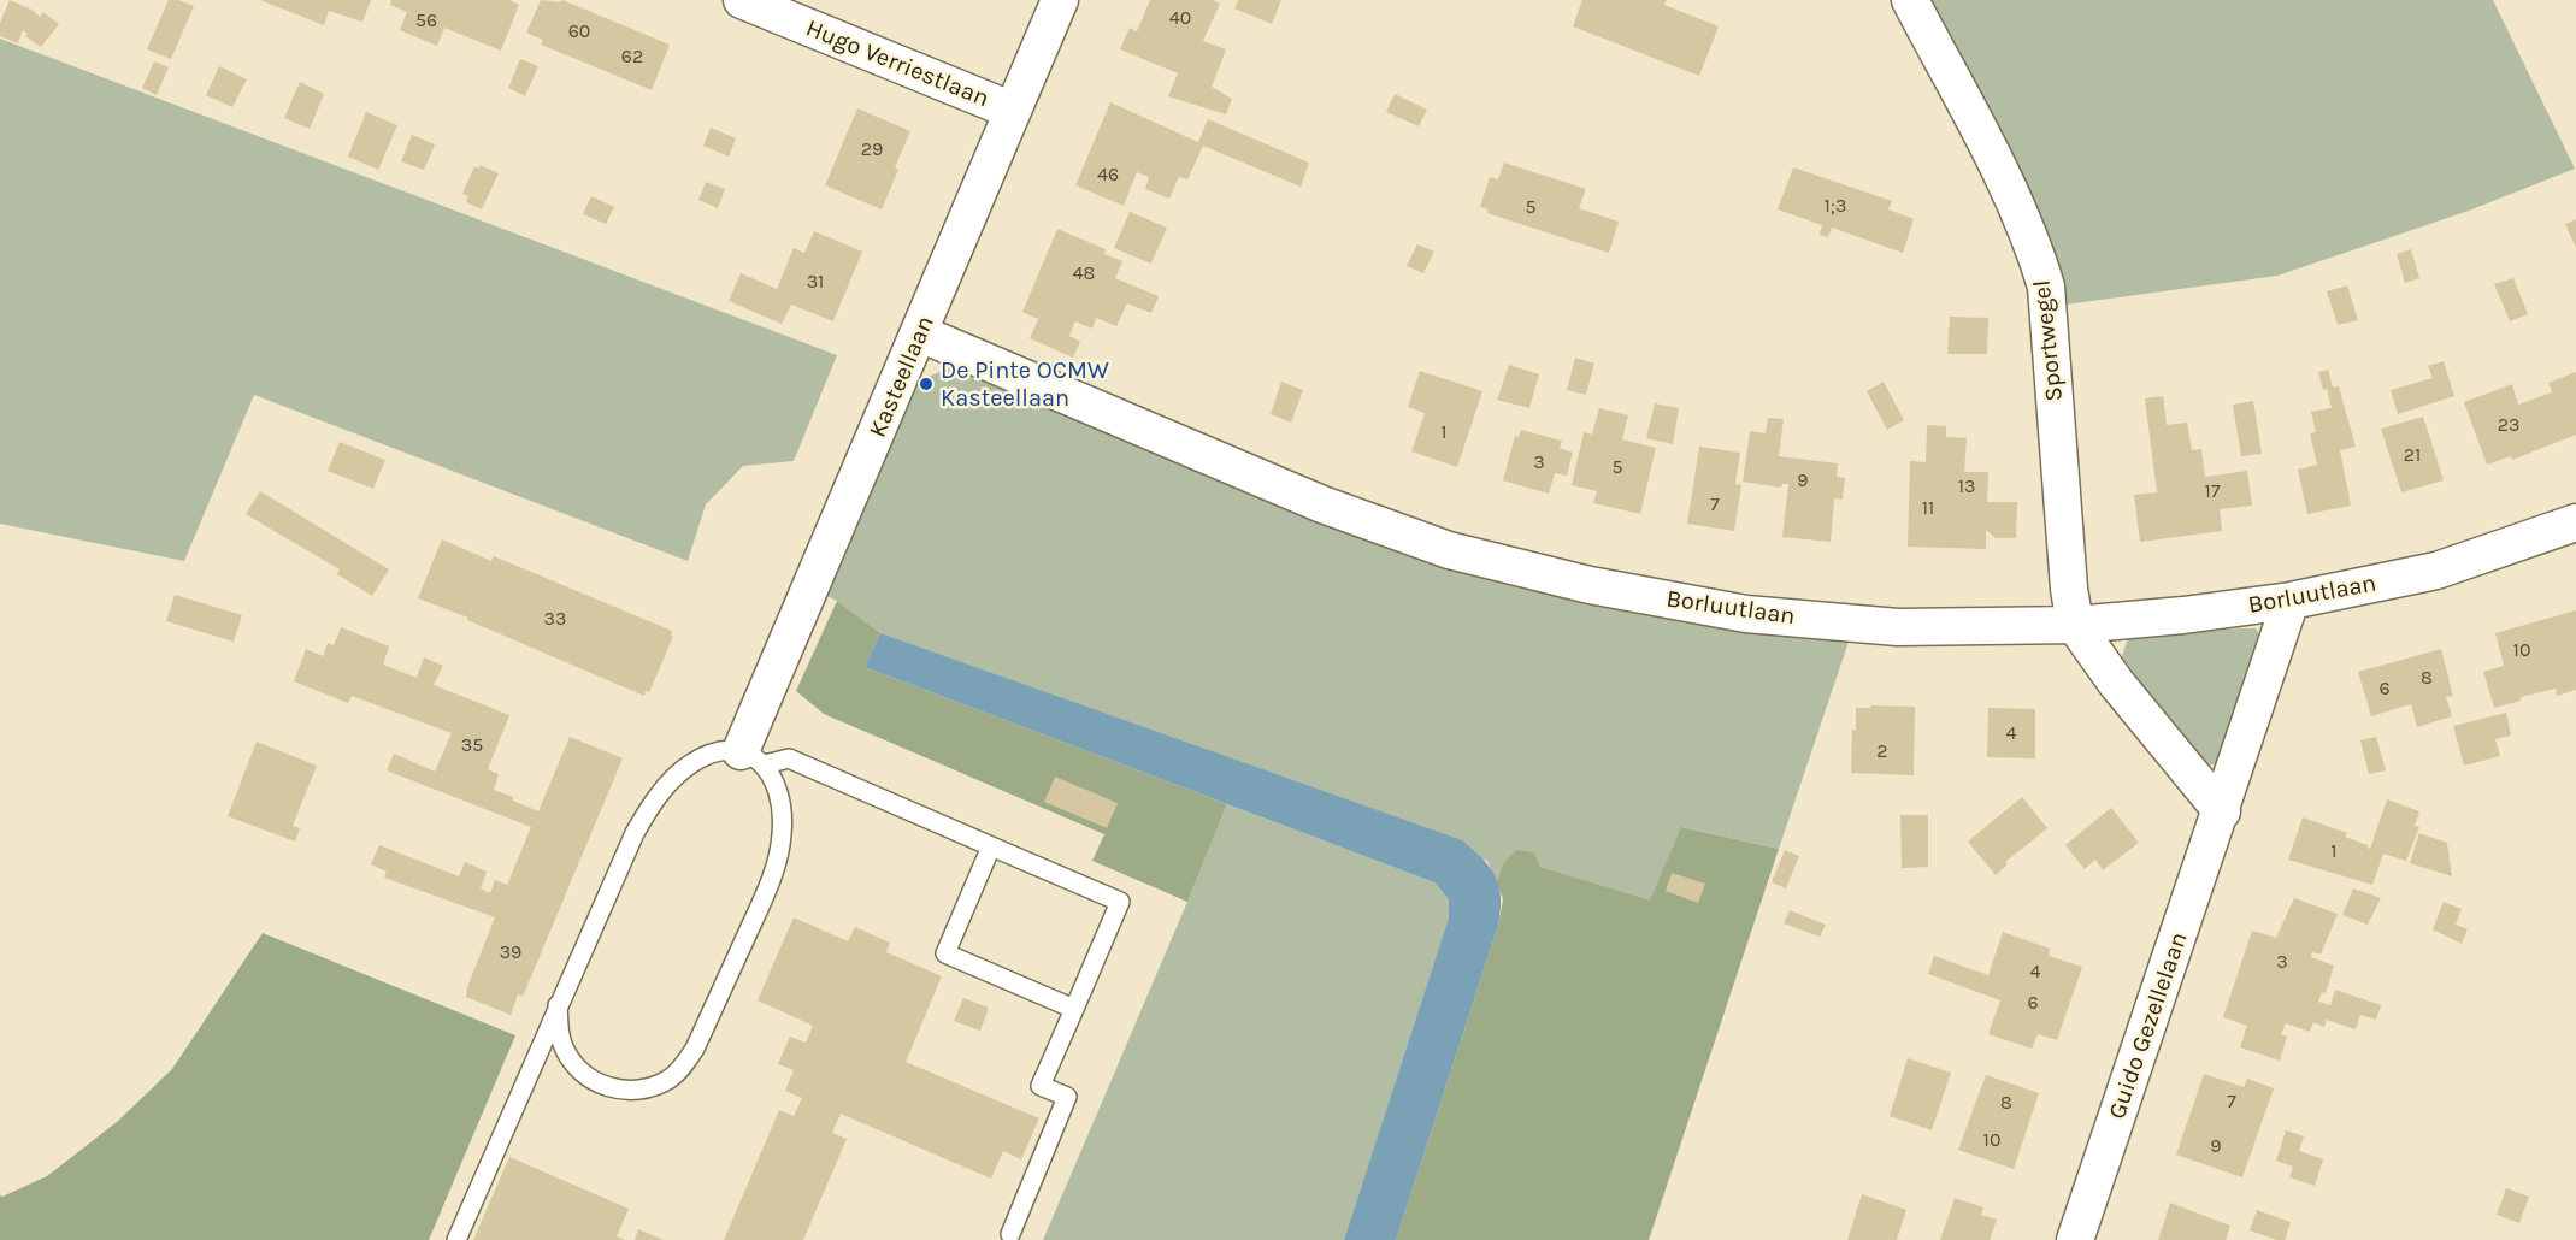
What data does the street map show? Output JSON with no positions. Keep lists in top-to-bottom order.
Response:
{
  "streets": {
    "street": [
      "Hugo Verriestlaan",
      "Sportwegel",
      "Kasteellaan",
      "Borluutlaan",
      "Guido Gezellelaan"
    ]
  },
  "crossings": [
    ["Hugo Verriestlaan", "Kasteellaan"],
    ["Sportwegel", "Borluutlaan"],
    ["Kasteellaan", "Borluutlaan"],
    ["Borluutlaan", "Guido Gezellelaan"]
  ],
  "places": ["De Pinte OCMW Kasteellaan"],
  "house_numbers": [
    "40",
    "56",
    "60",
    "62",
    "29",
    "46",
    "1;3",
    "5",
    "48",
    "31",
    "23",
    "1",
    "21",
    "3",
    "5",
    "9",
    "13",
    "17",
    "7",
    "11",
    "33",
    "10",
    "8",
    "6",
    "4",
    "35",
    "2",
    "1",
    "39",
    "3",
    "4",
    "6",
    "7",
    "8",
    "10",
    "9"
  ]
}
